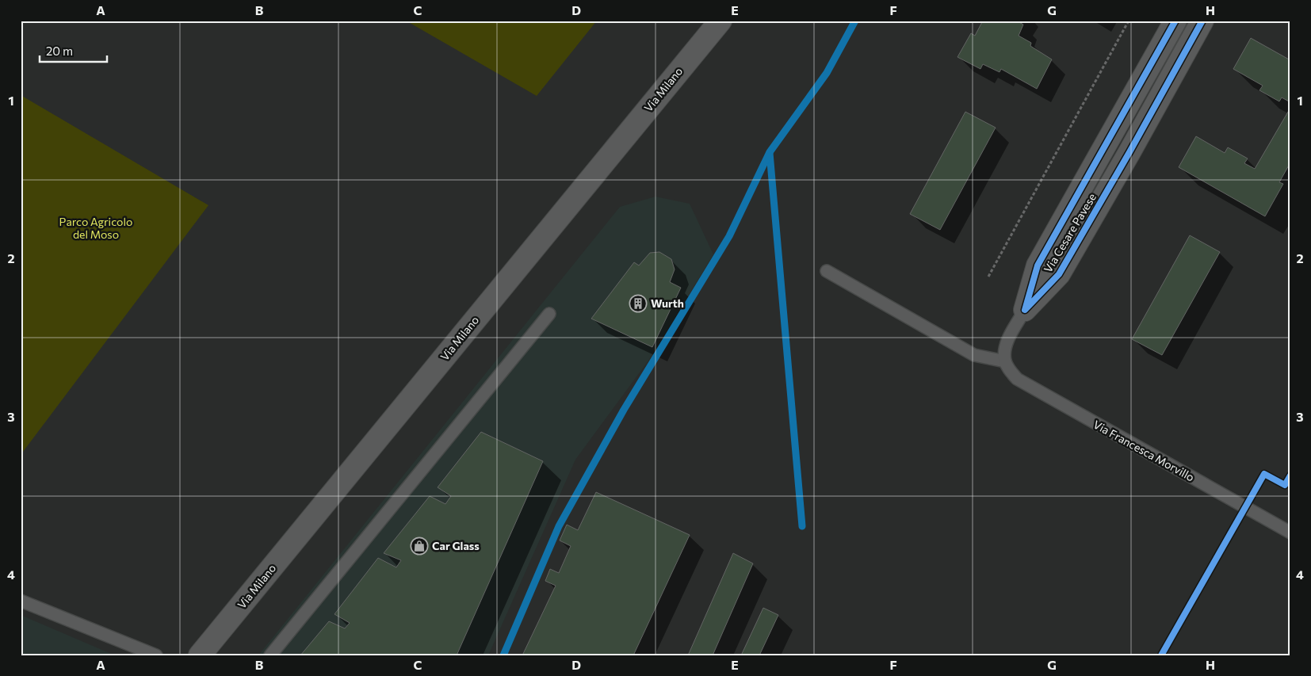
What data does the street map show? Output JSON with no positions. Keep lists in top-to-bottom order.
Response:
{
  "streets": {
    "main road": ["Via Milano", "Via Cesare Pavese"],
    "lane": ["Via Francesca Morvillo"]
  },
  "parks": ["Parco Agricolo del Moso"],
  "places": {
    "building": ["Wurth"],
    "shop": ["Car Glass"]
  },
  "scale_bar": "20 m",
  "grid": {
    "columns": [
      "A",
      "B",
      "C",
      "D",
      "E",
      "F",
      "G",
      "H"
    ],
    "rows": [
      "1",
      "2",
      "3",
      "4"
    ]
  }
}
